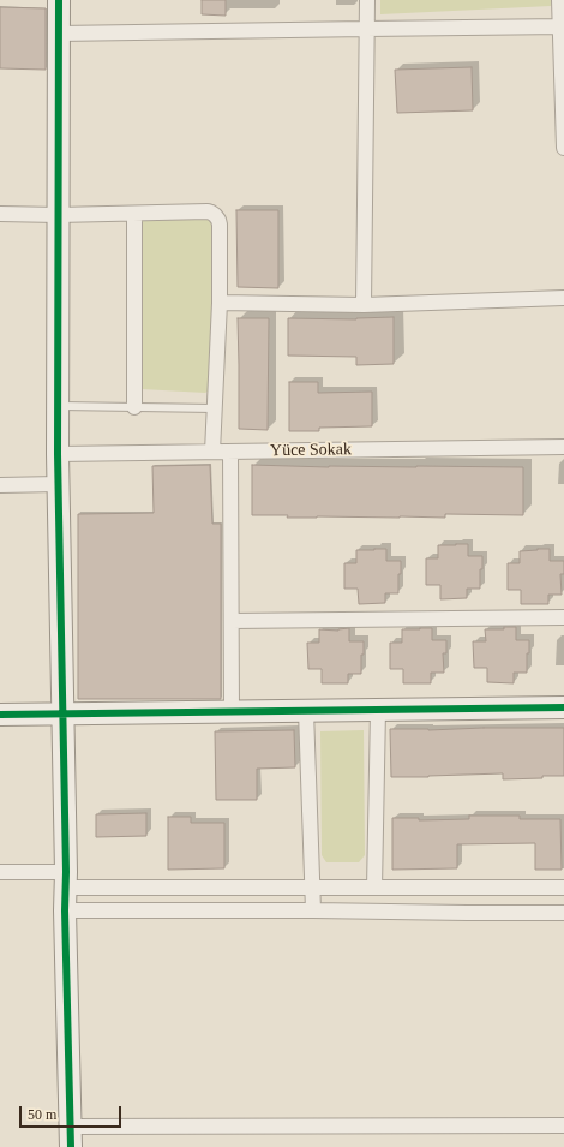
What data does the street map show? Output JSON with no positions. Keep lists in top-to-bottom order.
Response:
{
  "streets": {
    "street": ["Yüce Sokak"]
  },
  "scale_bar": "50 m"
}
